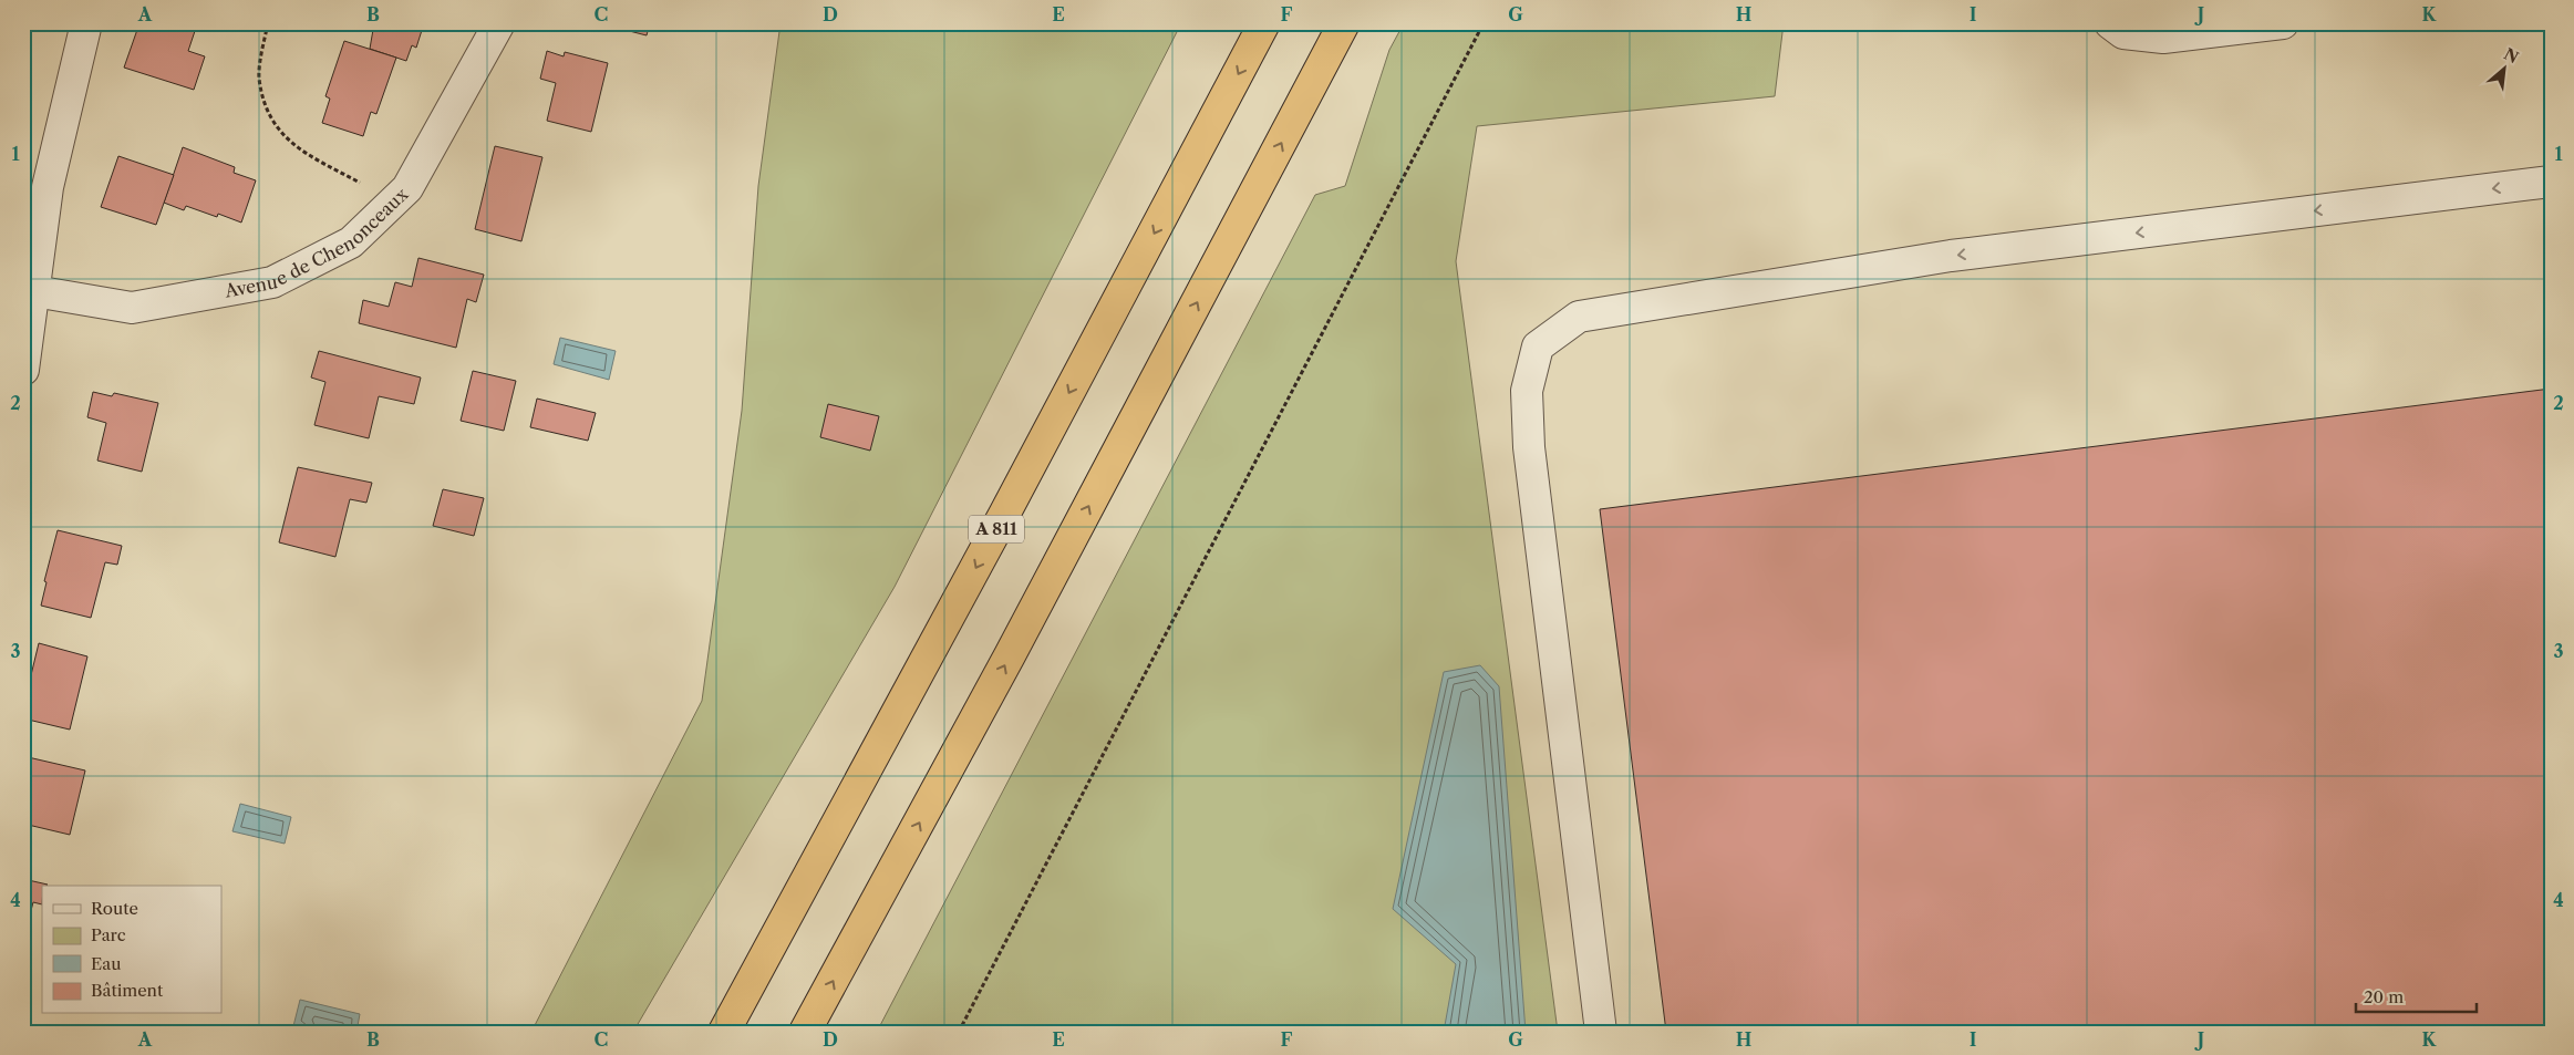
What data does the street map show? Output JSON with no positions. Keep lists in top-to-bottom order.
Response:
{
  "streets": {
    "highway": ["A 811"],
    "street": ["Avenue de Chenonceaux"]
  },
  "legend": [
    "Route",
    "Parc",
    "Eau",
    "Bâtiment"
  ],
  "scale_bar": "20 m",
  "north": "top right",
  "grid": {
    "columns": [
      "A",
      "B",
      "C",
      "D",
      "E",
      "F",
      "G",
      "H",
      "I",
      "J",
      "K"
    ],
    "rows": [
      "1",
      "2",
      "3",
      "4"
    ]
  }
}
